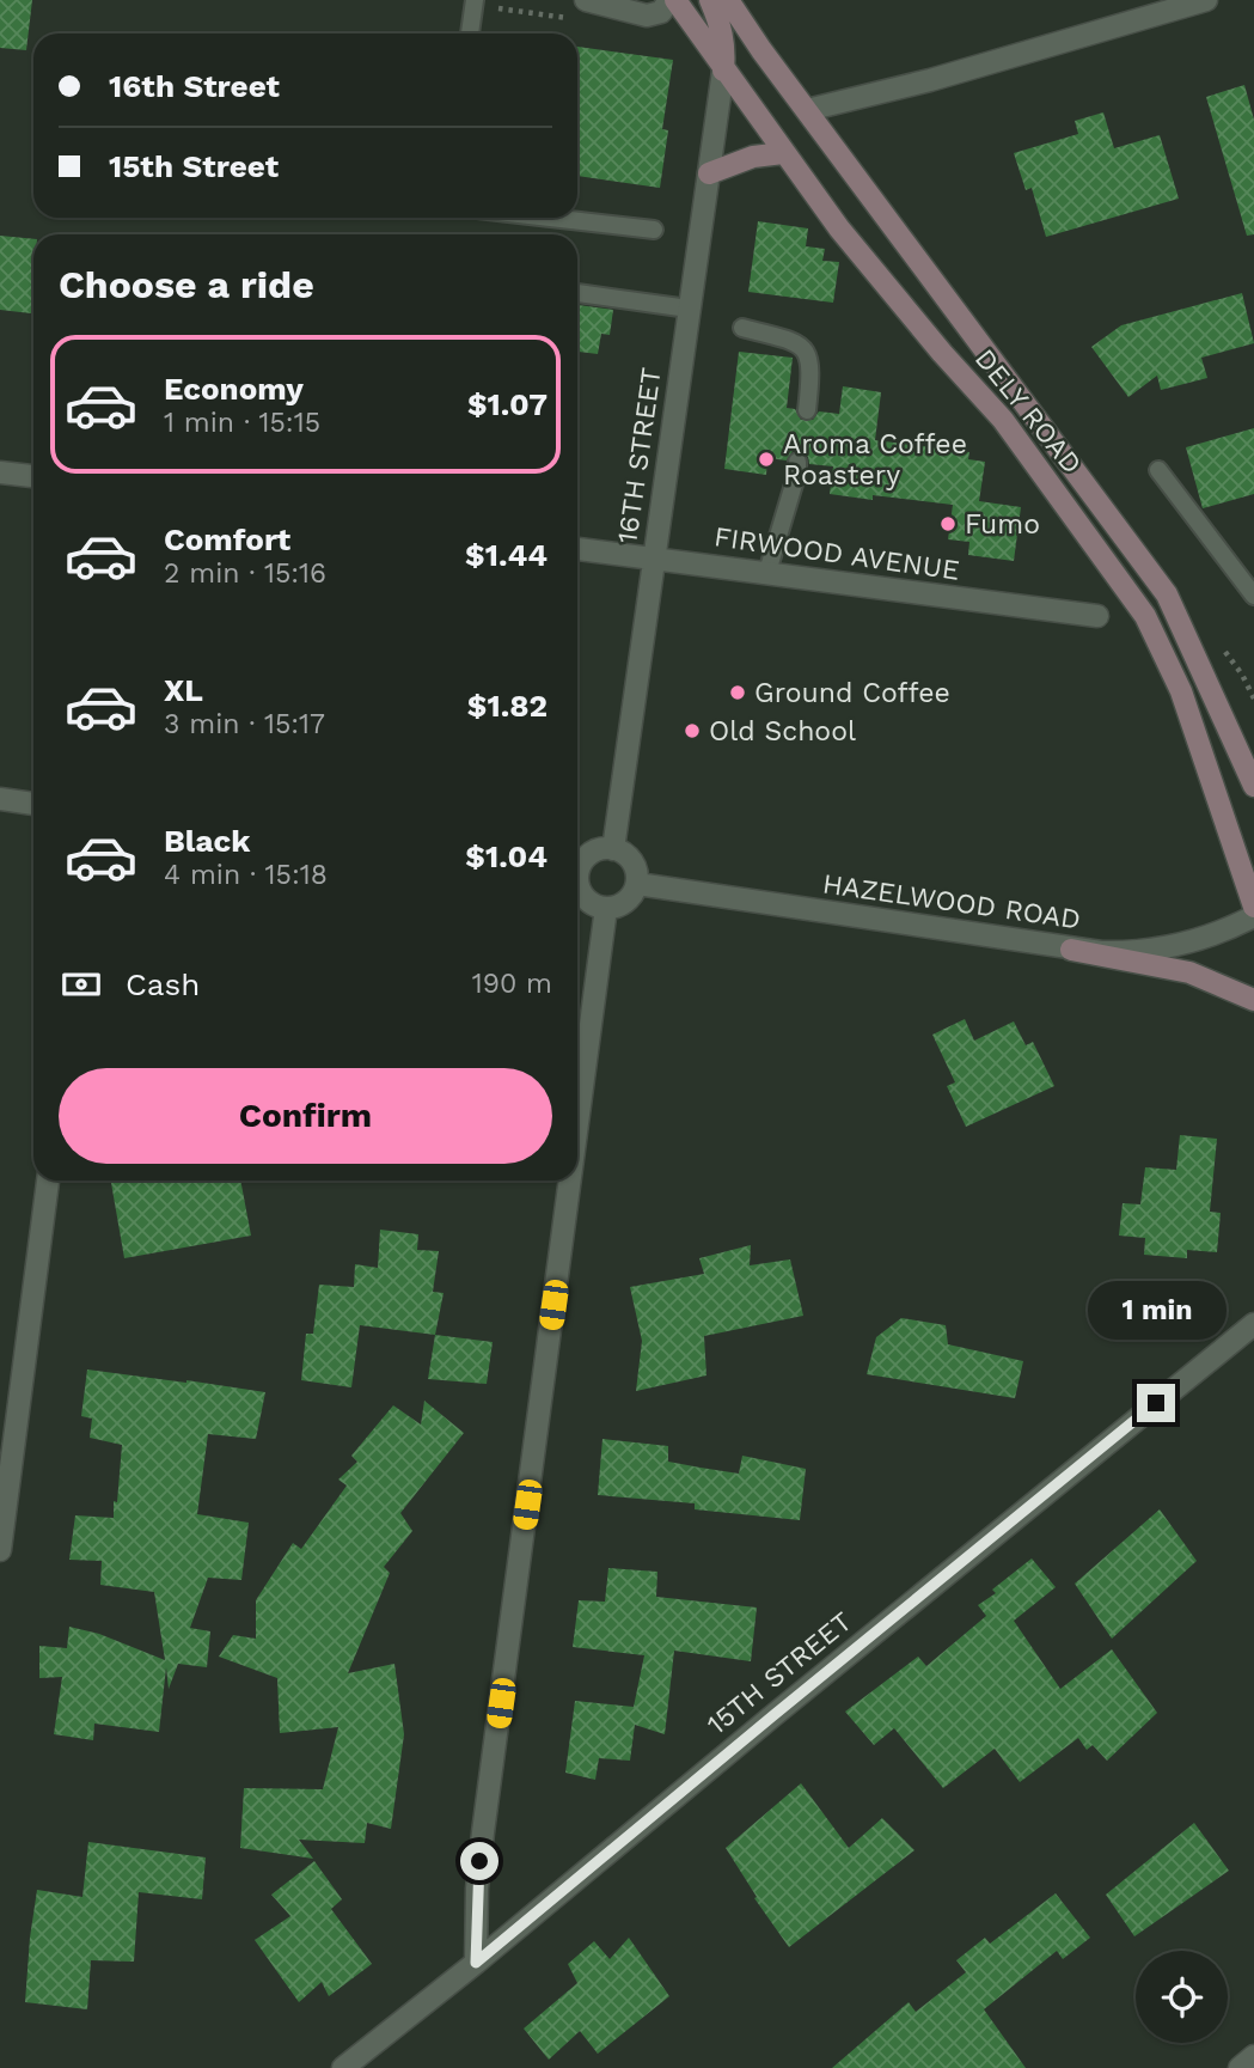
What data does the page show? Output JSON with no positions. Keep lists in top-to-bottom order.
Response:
{
  "streets": {
    "main road": ["DELY ROAD"],
    "street": [
      "16TH STREET",
      "FIRWOOD AVENUE",
      "HAZELWOOD ROAD",
      "15TH STREET"
    ]
  },
  "crossings": [
    ["DELY ROAD", "16TH STREET"],
    ["16TH STREET", "FIRWOOD AVENUE"]
  ],
  "places": [
    "Aroma Coffee Roastery",
    "Fumo",
    "Ground Coffee",
    "Old School"
  ],
  "page": {
    "banner": ["16th Street", "15th Street"],
    "heading": "Choose a ride",
    "list": [
      {
        "name": "Economy",
        "note": "1 min · 15:15",
        "value": "$1.07"
      },
      {
        "name": "Comfort",
        "note": "2 min · 15:16",
        "value": "$1.44"
      },
      {
        "name": "XL",
        "note": "3 min · 15:17",
        "value": "$1.82"
      },
      {
        "name": "Black",
        "note": "4 min · 15:18",
        "value": "$1.04"
      }
    ],
    "pay": ["Cash", "190 m"],
    "buttons": "Confirm",
    "bubble": "1 min"
  }
}
